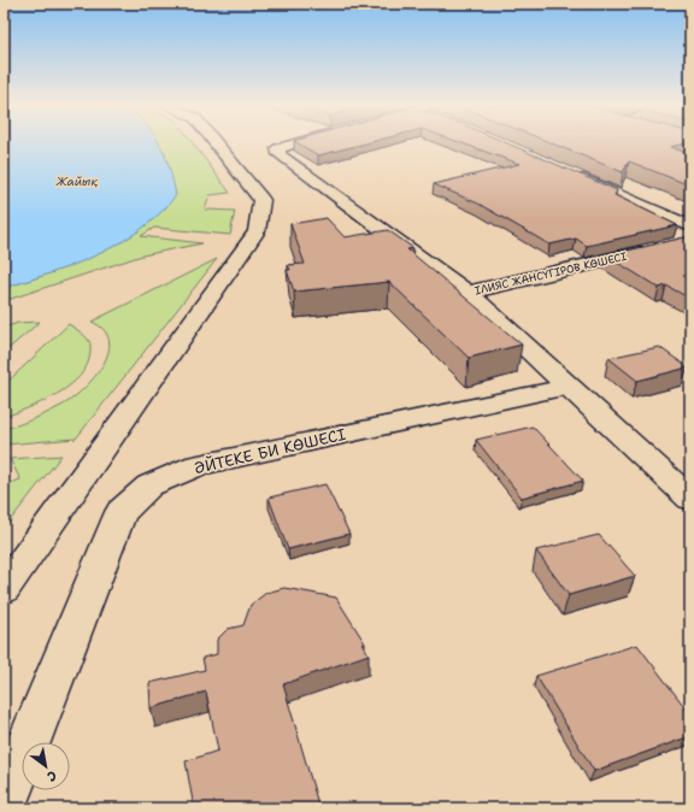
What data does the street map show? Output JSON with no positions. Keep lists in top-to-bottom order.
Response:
{
  "streets": {
    "street": ["ІЛИЯС ЖАНСҮГІРОВ КӨШЕСІ", "ӘЙТЕКЕ БИ КӨШЕСІ"]
  },
  "water": ["Жайық"],
  "north": "bottom right"
}
